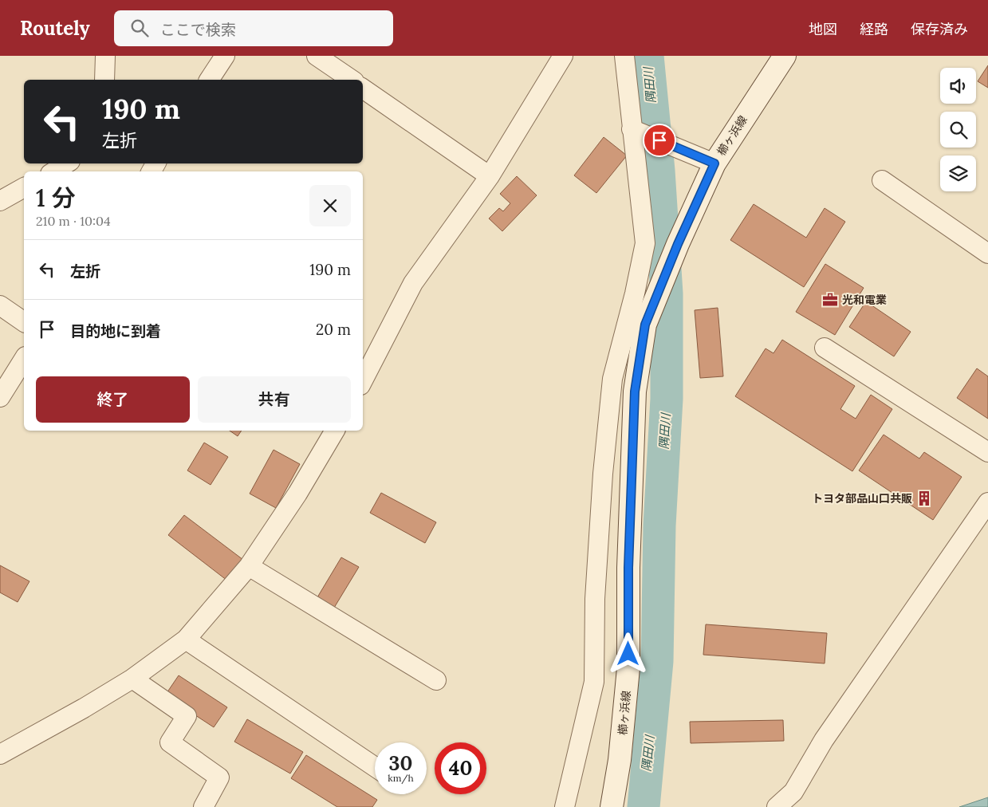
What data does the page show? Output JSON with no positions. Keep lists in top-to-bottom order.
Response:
{
  "streets": {
    "street": ["櫛ヶ浜線"]
  },
  "water": ["隅田川"],
  "places": {
    "office": ["光和電業"],
    "building": ["トヨタ部品山口共販"]
  },
  "page": {
    "header": "Routely",
    "search": "ここで検索",
    "nav": ["地図", "経路", "保存済み"],
    "turn": ["190 m", "左折"],
    "heading": ["1 分", "210 m · 10:04"],
    "list": [
      {
        "name": "左折",
        "value": "190 m"
      },
      {
        "name": "目的地に到着",
        "value": "20 m"
      }
    ],
    "buttons": ["終了", "共有"],
    "speed": "30 km/h",
    "limit": "40"
  }
}
